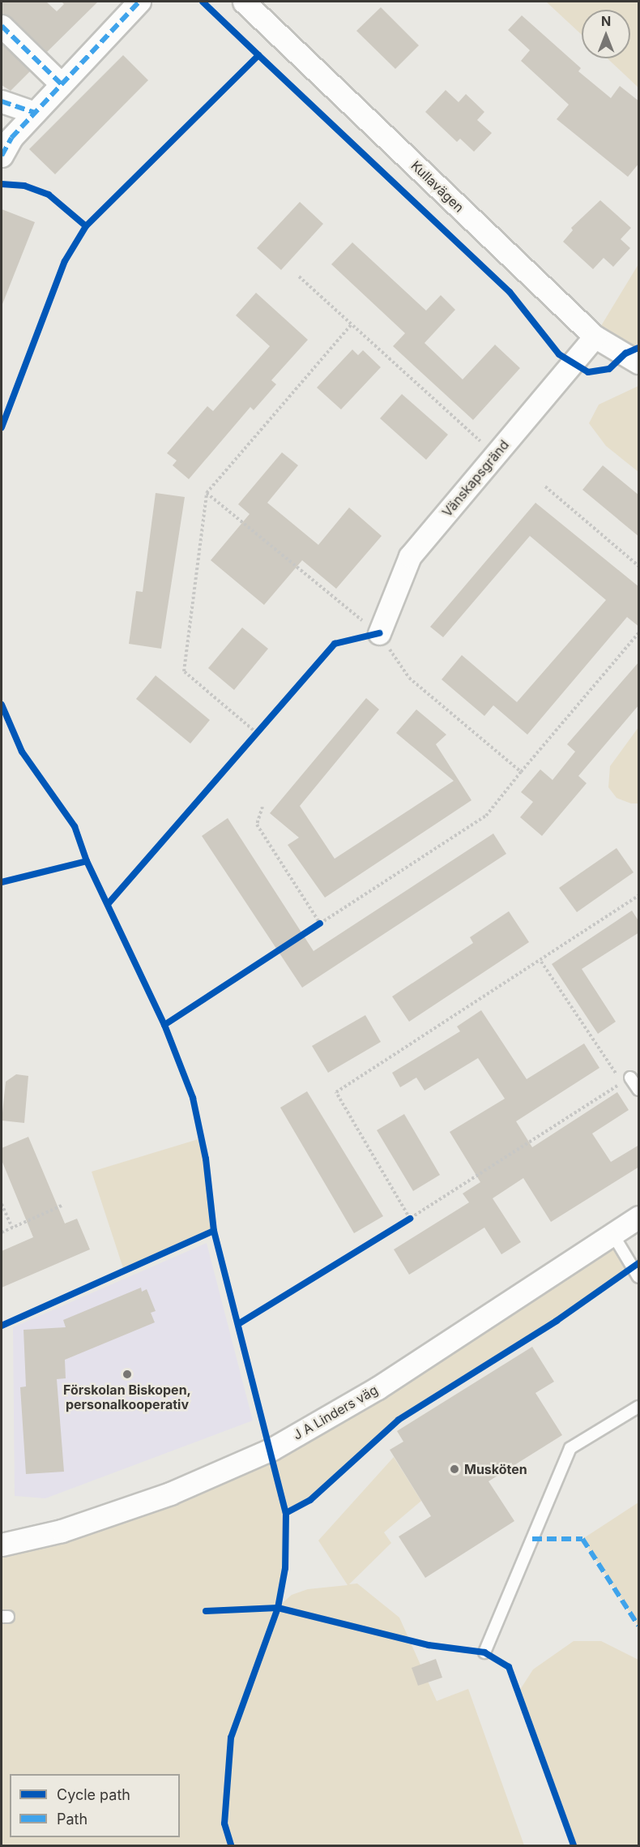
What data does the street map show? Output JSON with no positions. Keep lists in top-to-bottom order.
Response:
{
  "streets": {
    "street": ["Kullavägen", "Vänskapsgränd", "J A Linders väg"]
  },
  "crossings": [
    ["Kullavägen", "Vänskapsgränd"]
  ],
  "places": ["Förskolan Biskopen, personalkooperativ", "Musköten"],
  "legend": ["Cycle path", "Path"],
  "north": "top"
}
